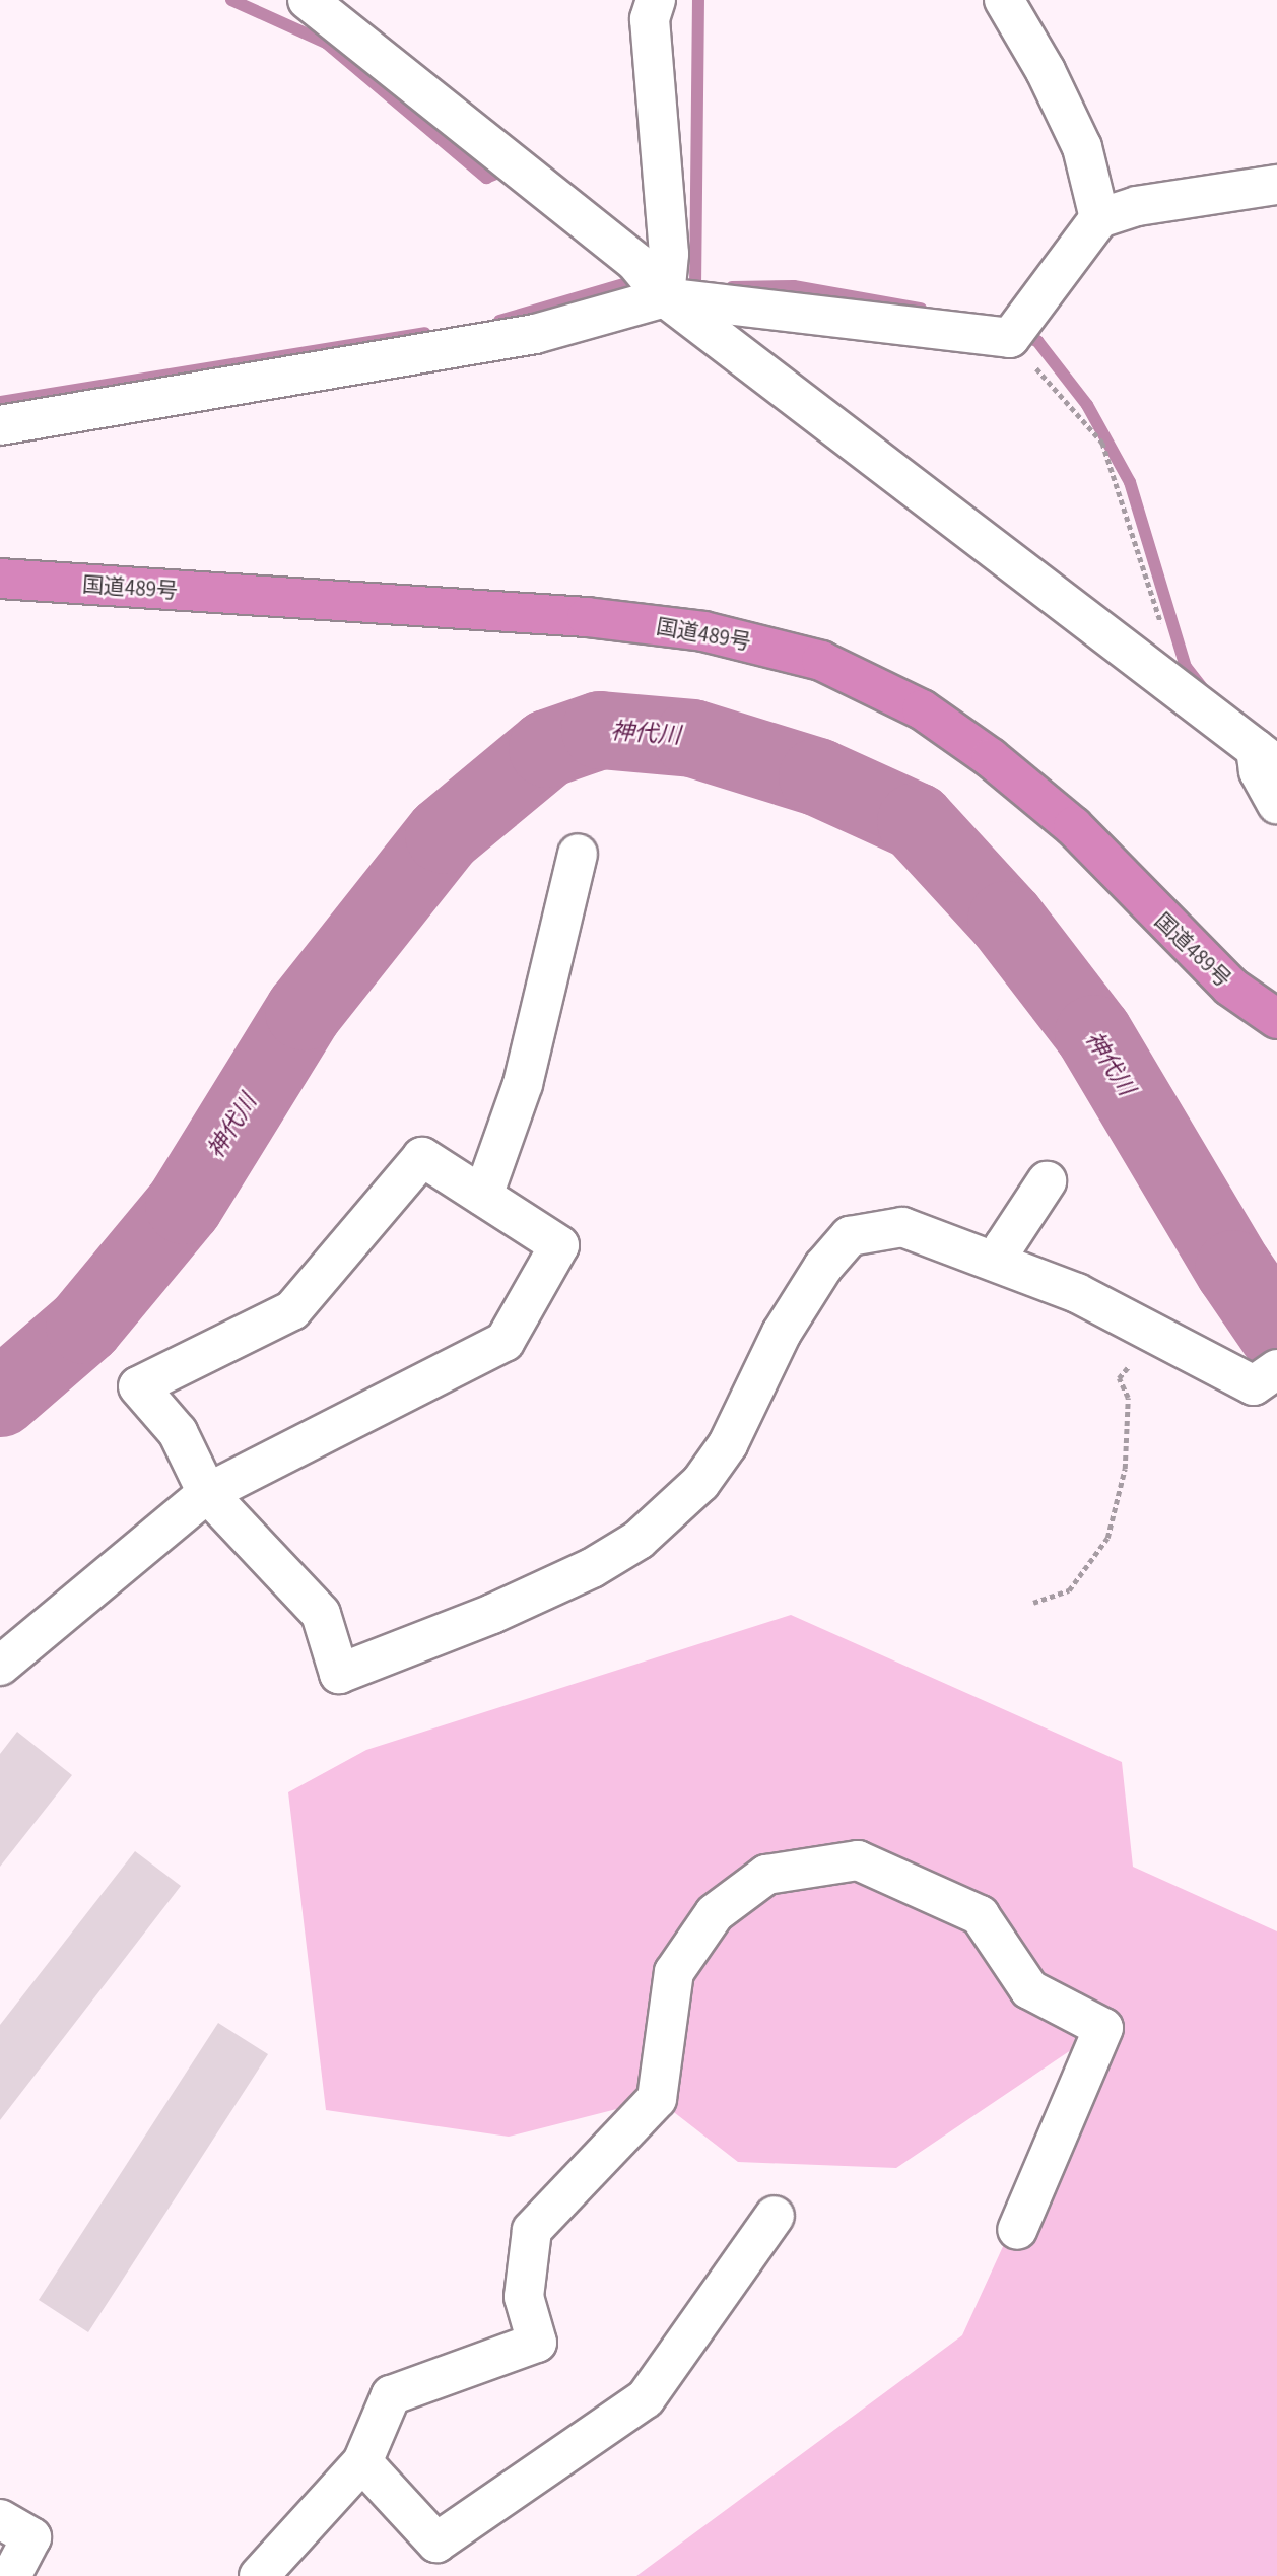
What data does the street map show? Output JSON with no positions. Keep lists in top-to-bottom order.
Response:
{
  "streets": {
    "highway": ["国道489号"]
  },
  "water": ["神代川"]
}
